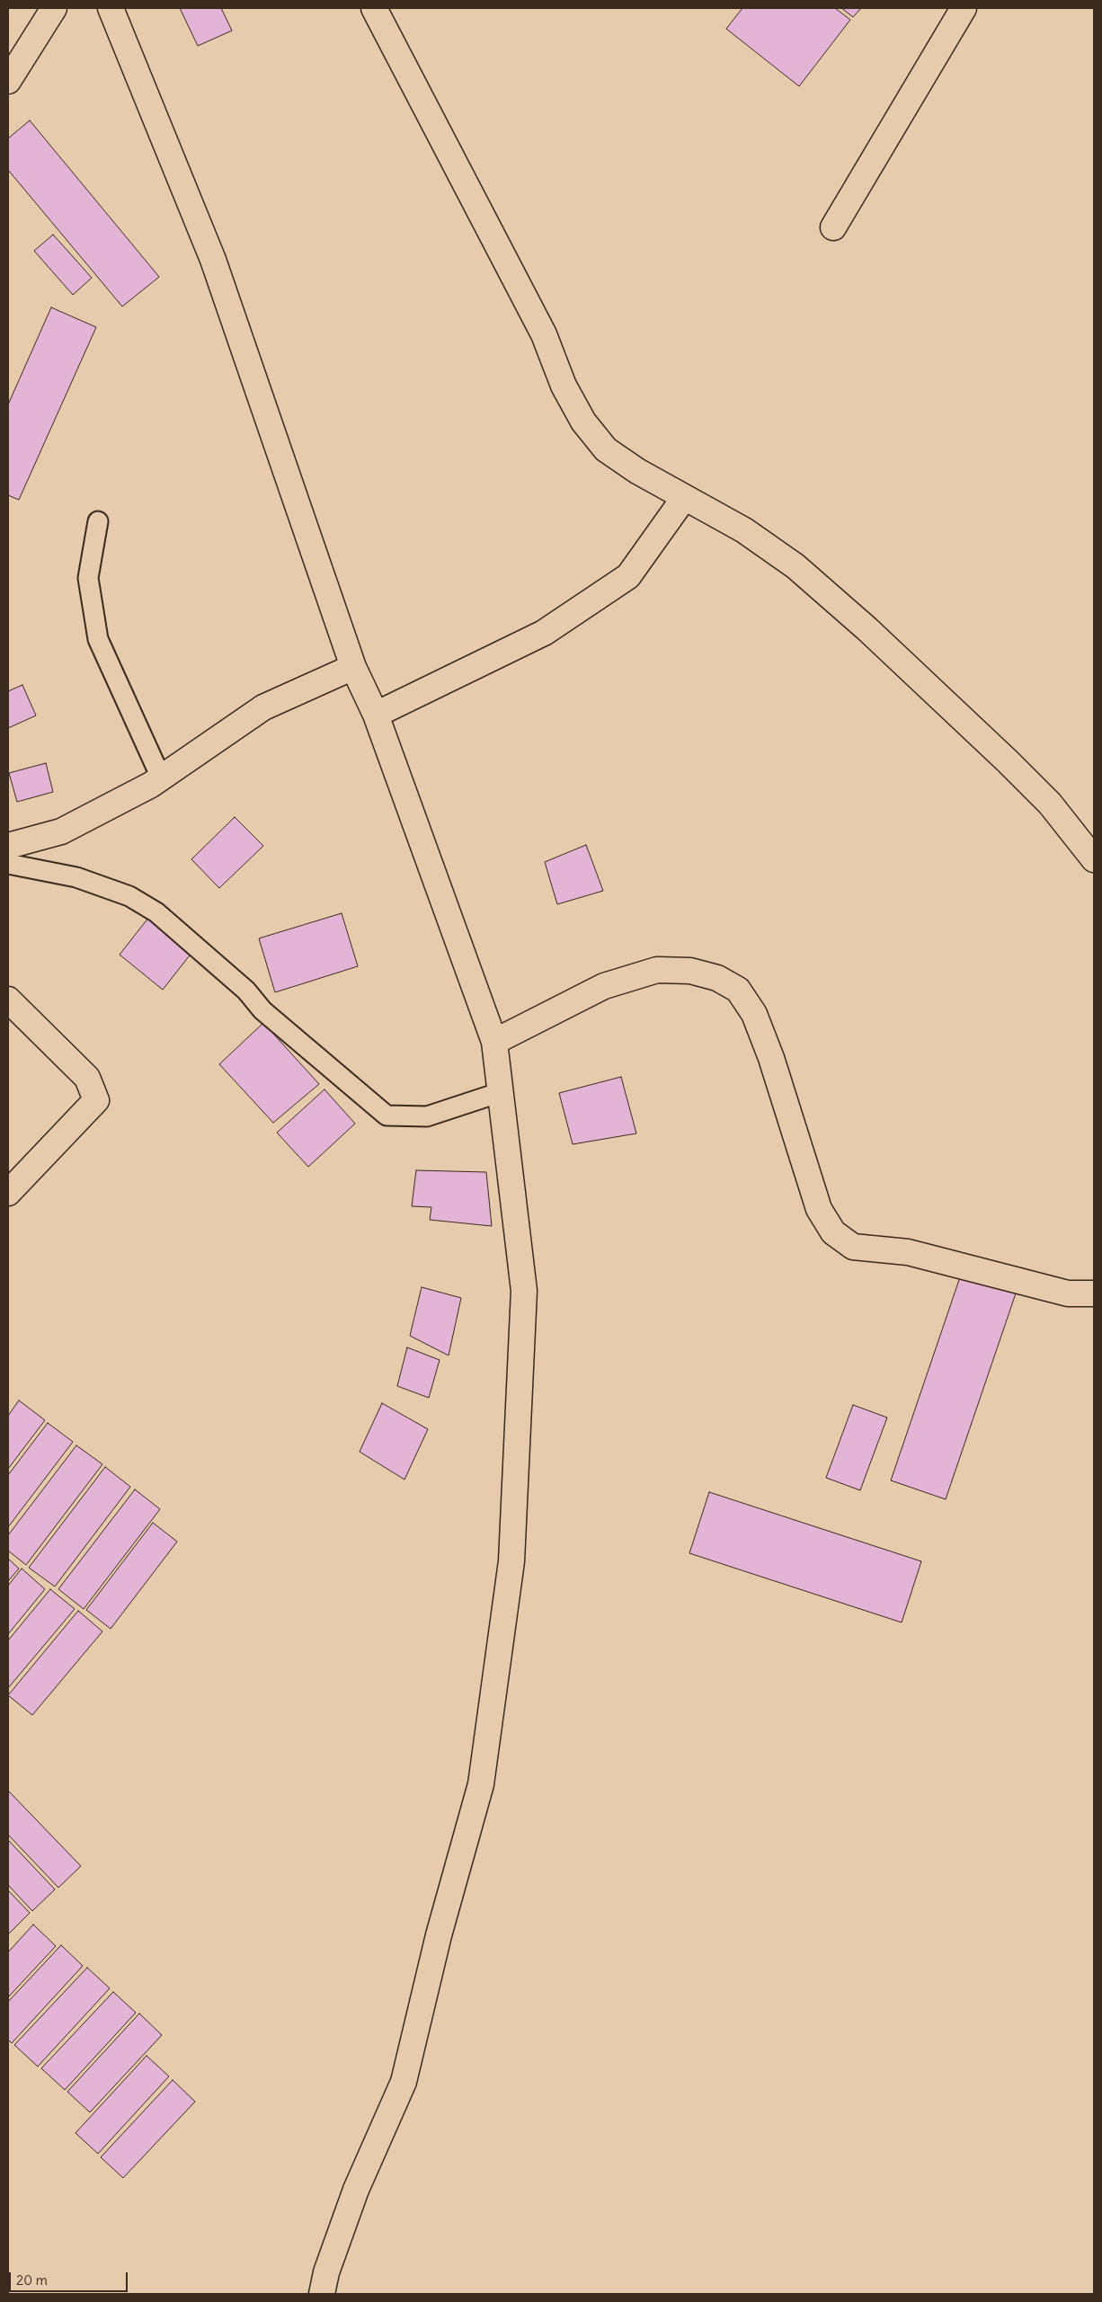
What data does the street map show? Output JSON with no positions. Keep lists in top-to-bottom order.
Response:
{
  "scale_bar": "20 m"
}
